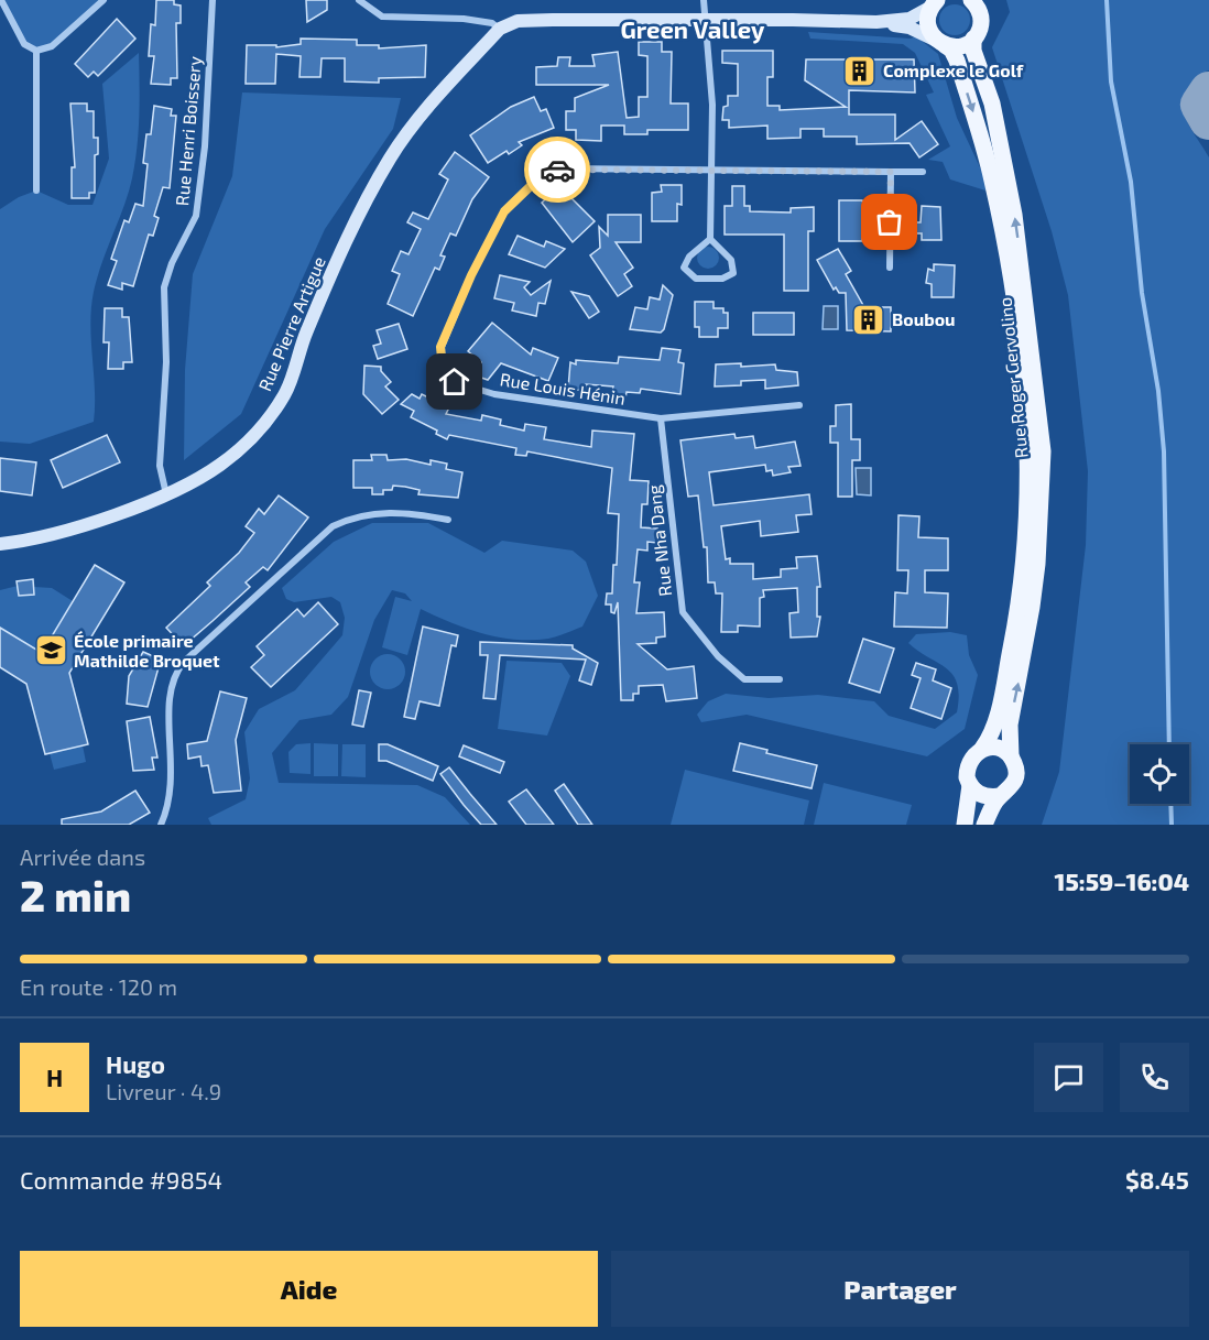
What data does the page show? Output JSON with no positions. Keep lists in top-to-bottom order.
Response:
{
  "streets": {
    "main road": ["Rue Pierre Artigue", "Rue Roger Gervolino"],
    "street": ["Rue Henri Boissery", "Rue Louis Hénin", "Rue Nha Dang"]
  },
  "crossings": [
    ["Rue Henri Boissery", "Rue Pierre Artigue"],
    ["Rue Louis Hénin", "Rue Nha Dang"]
  ],
  "districts": ["Green Valley"],
  "places": {
    "building": ["Complexe le Golf", "Boubou"],
    "school or university": ["École primaire Mathilde Broquet"]
  },
  "page": {
    "heading": ["2 min", "Arrivée dans", "15:59–16:04"],
    "panel": [
      "Hugo",
      "Livreur · 4.9",
      "Commande #9854",
      "$8.45"
    ],
    "bar": "En route · 120 m",
    "round": "H",
    "buttons": ["Aide", "Partager"]
  }
}
